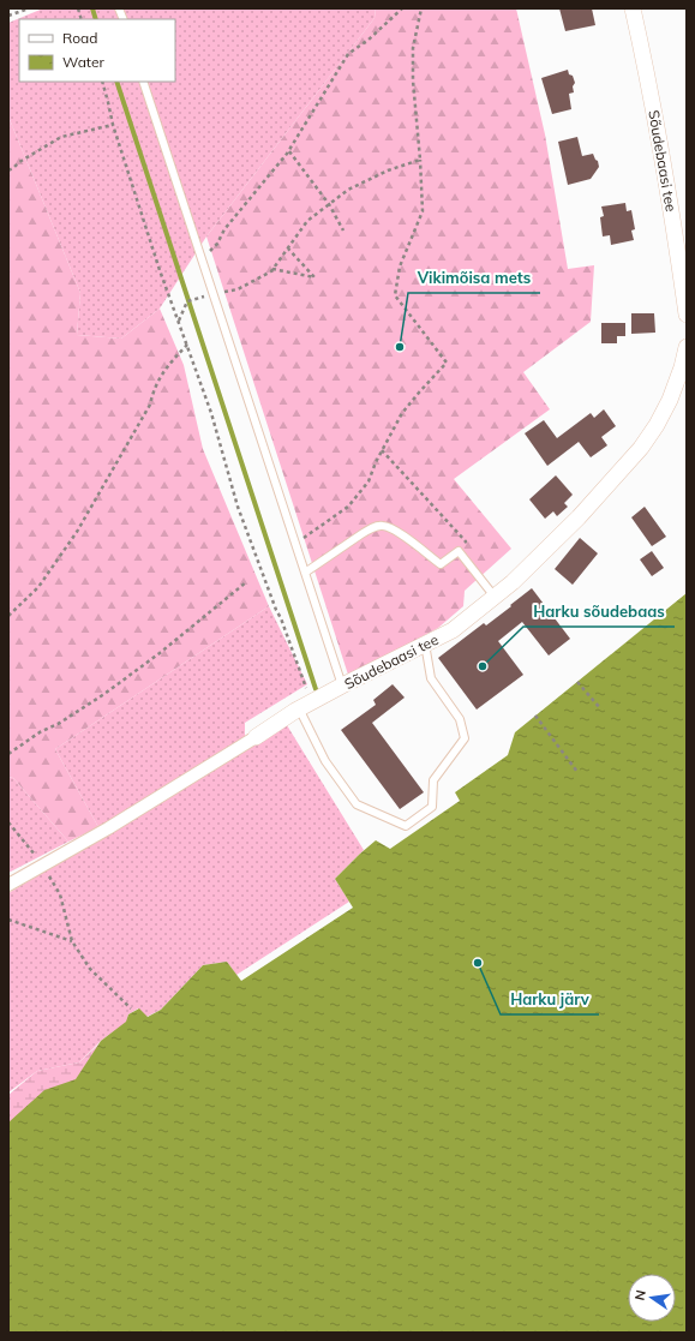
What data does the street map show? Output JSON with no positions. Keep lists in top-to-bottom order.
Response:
{
  "streets": {
    "street": ["Sõudebaasi tee"]
  },
  "places": ["Vikimõisa mets", "Harku sõudebaas", "Harku järv"],
  "legend": ["Road", "Water"],
  "north": "left"
}
